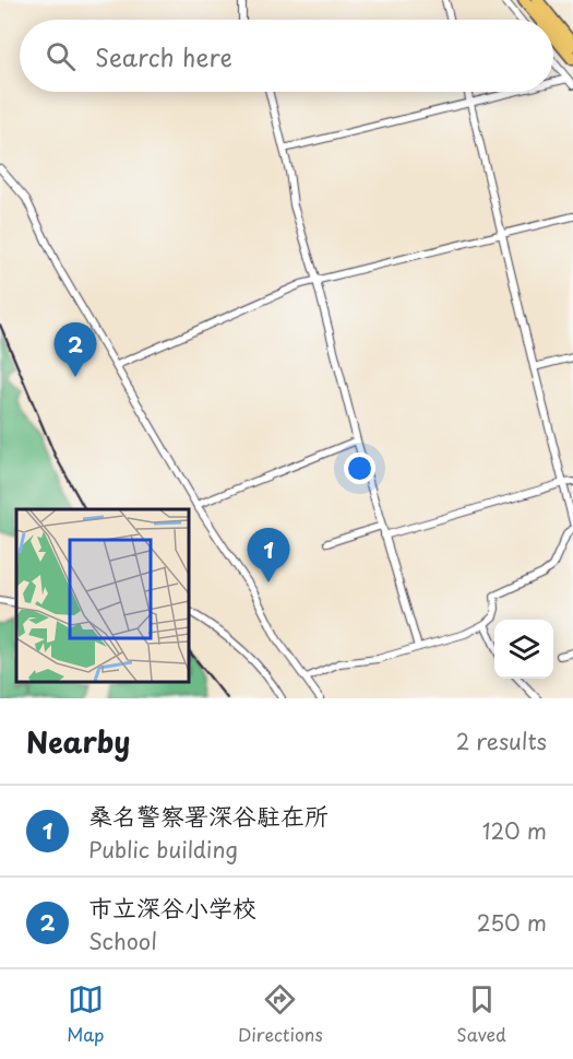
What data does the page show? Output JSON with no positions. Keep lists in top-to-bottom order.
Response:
{
  "page": {
    "search": "Search here",
    "pins": ["2", "1"],
    "heading": ["Nearby", "2 results"],
    "list": [
      {
        "mark": "1",
        "name": "桑名警察署深谷駐在所",
        "note": "Public building",
        "value": "120 m"
      },
      {
        "mark": "2",
        "name": "市立深谷小学校",
        "note": "School",
        "value": "250 m"
      }
    ],
    "nav": ["Map", "Directions", "Saved"]
  }
}
